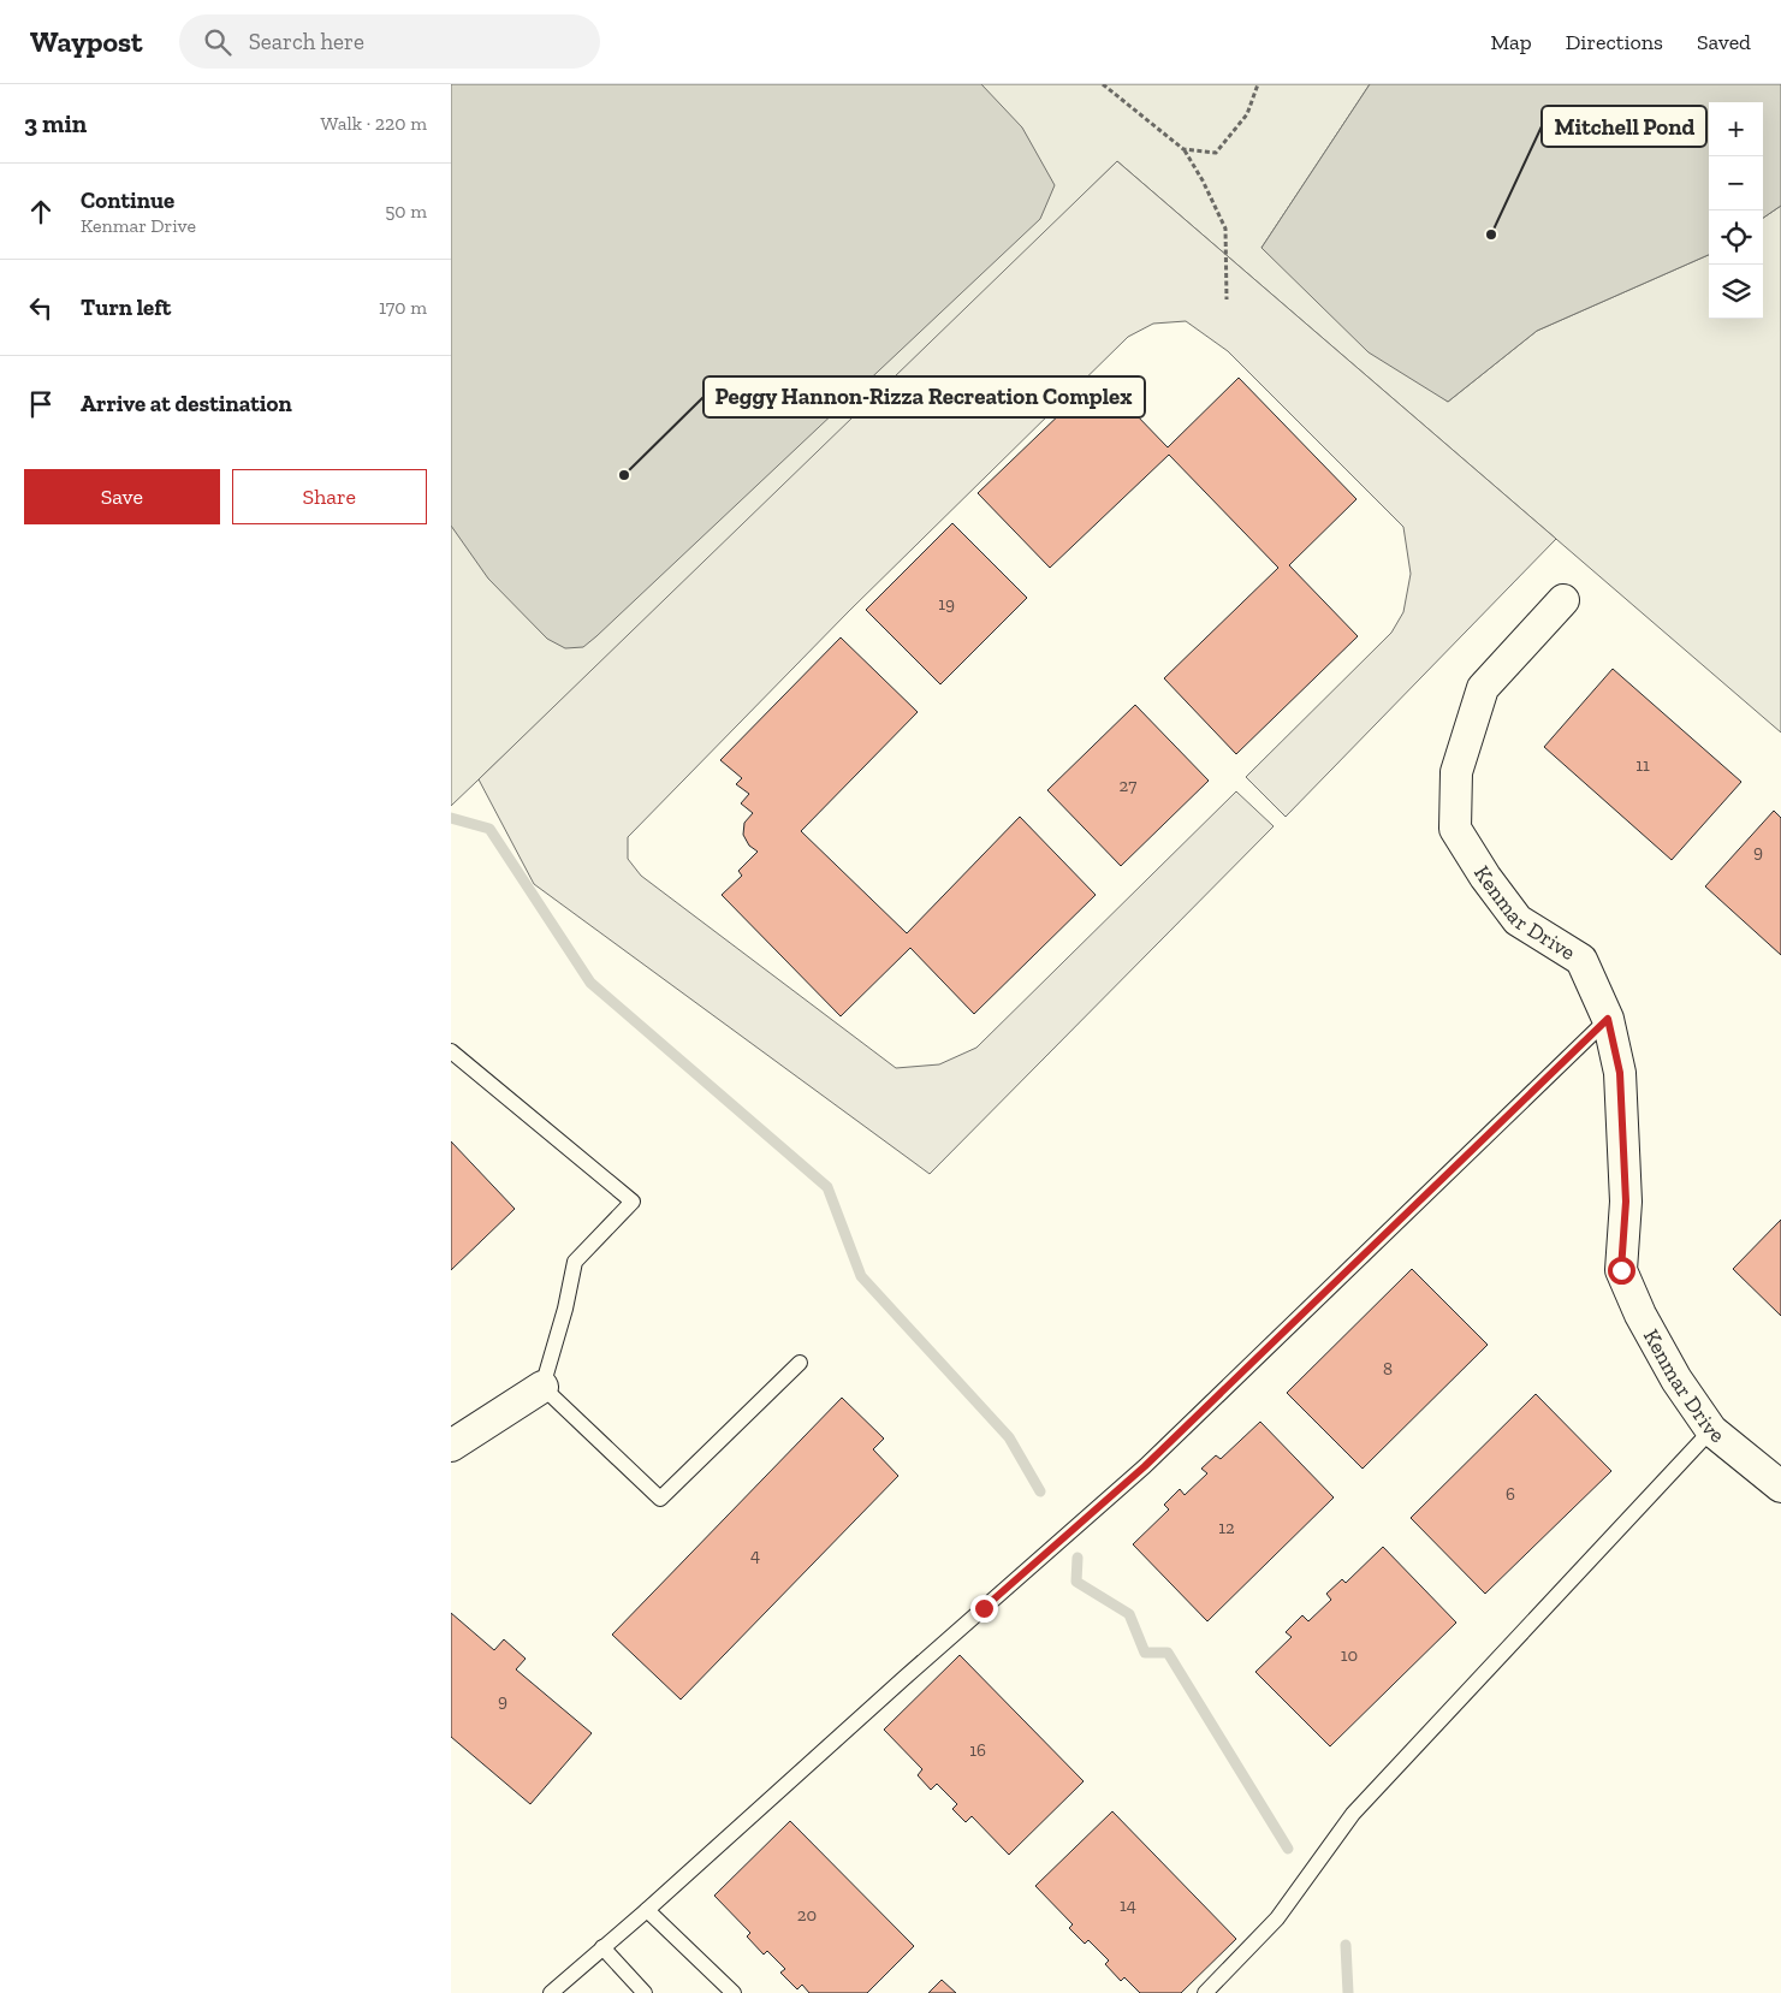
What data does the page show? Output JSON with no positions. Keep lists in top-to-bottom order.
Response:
{
  "streets": {
    "street": ["Kenmar Drive"]
  },
  "places": ["Mitchell Pond", "Peggy Hannon-Rizza Recreation Complex"],
  "house_numbers": [
    "19",
    "11",
    "27",
    "9",
    "8",
    "6",
    "12",
    "4",
    "10",
    "9",
    "16",
    "14",
    "20"
  ],
  "page": {
    "header": "Waypost",
    "search": "Search here",
    "nav": ["Map", "Directions", "Saved"],
    "heading": ["3 min", "Walk · 220 m"],
    "map_buttons": ["+", "−"],
    "list": [
      ["Continue", "Kenmar Drive", "50 m"],
      ["Turn left", "170 m"],
      "Arrive at destination"
    ],
    "buttons": ["Save", "Share"]
  }
}
